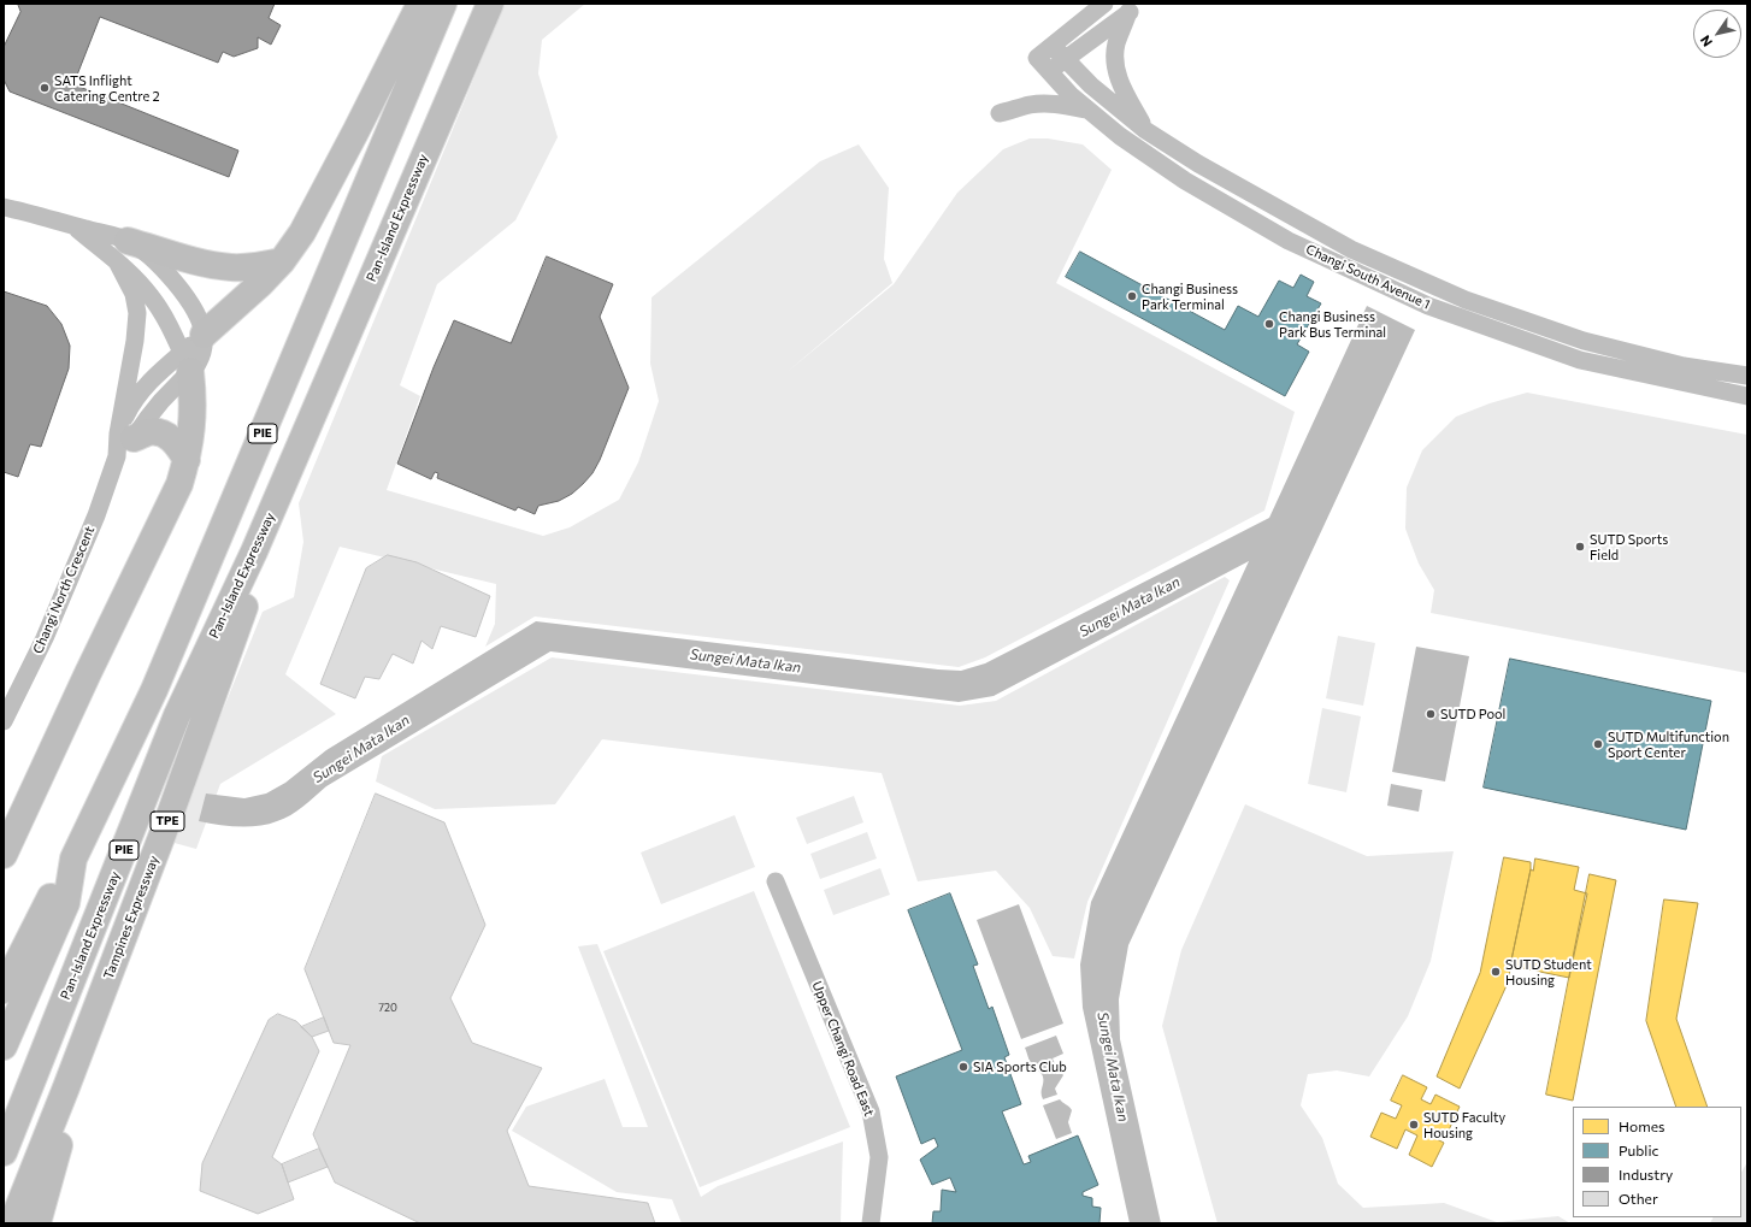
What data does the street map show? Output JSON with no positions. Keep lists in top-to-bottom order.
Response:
{
  "streets": {
    "highway": [
      "Pan-Island Expressway",
      "PIE",
      "TPE",
      "Tampines Expressway"
    ],
    "street": ["Changi South Avenue 1", "Changi North Crescent", "Upper Changi Road East"]
  },
  "crossings": [
    ["Pan-Island Expressway", "Tampines Expressway"]
  ],
  "water": ["Sungei Mata Ikan"],
  "places": [
    "SATS Inflight Catering Centre 2",
    "Changi Business Park Terminal",
    "Changi Business Park Bus Terminal",
    "SUTD Sports Field",
    "SUTD Pool",
    "SUTD Multifunction Sport Center",
    "SUTD Student Housing",
    "SIA Sports Club",
    "SUTD Faculty Housing"
  ],
  "house_numbers": ["720"],
  "legend": [
    "Homes",
    "Public",
    "Industry",
    "Other"
  ],
  "north": "bottom left"
}
